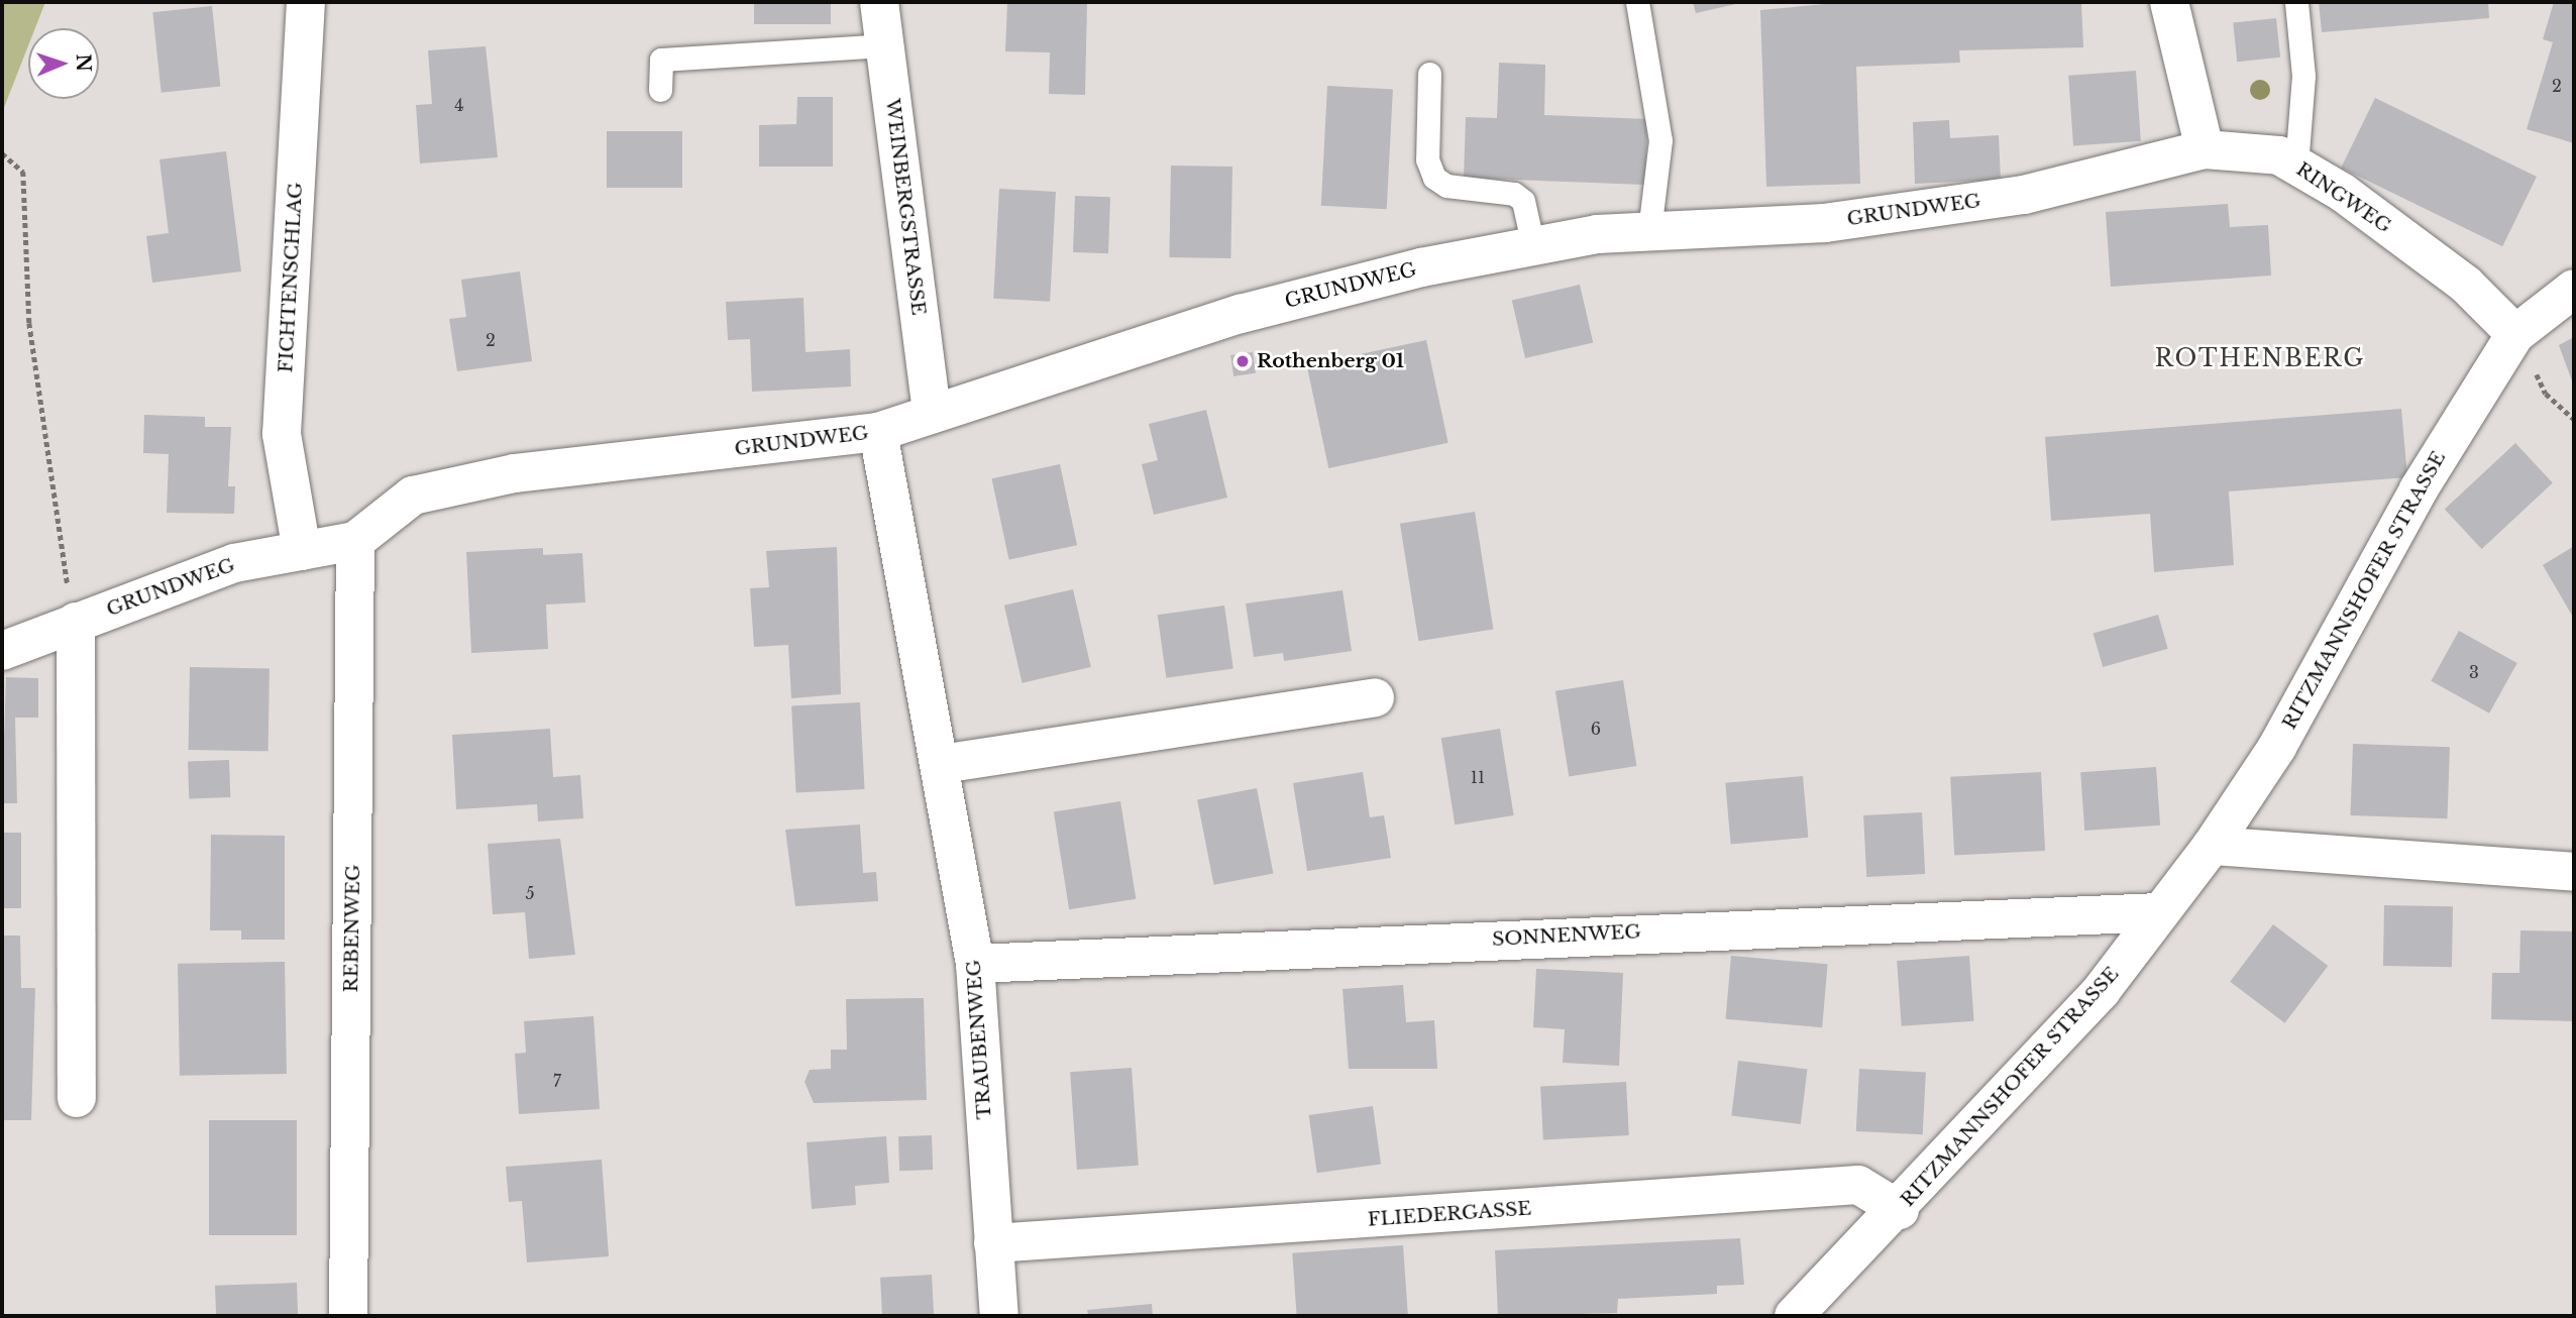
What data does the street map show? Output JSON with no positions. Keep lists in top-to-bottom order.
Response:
{
  "streets": {
    "street": [
      "RINGWEG",
      "WEINBERGSTRASSE",
      "GRUNDWEG",
      "FICHTENSCHLAG",
      "RITZMANNSHOFER STRASSE",
      "REBENWEG",
      "SONNENWEG",
      "TRAUBENWEG",
      "FLIEDERGASSE"
    ]
  },
  "crossings": [
    ["RINGWEG", "GRUNDWEG"],
    ["RINGWEG", "RITZMANNSHOFER STRASSE"],
    ["WEINBERGSTRASSE", "GRUNDWEG"],
    ["GRUNDWEG", "FICHTENSCHLAG"],
    ["GRUNDWEG", "REBENWEG"],
    ["GRUNDWEG", "TRAUBENWEG"],
    ["RITZMANNSHOFER STRASSE", "SONNENWEG"],
    ["RITZMANNSHOFER STRASSE", "FLIEDERGASSE"],
    ["SONNENWEG", "TRAUBENWEG"],
    ["TRAUBENWEG", "FLIEDERGASSE"]
  ],
  "districts": ["ROTHENBERG"],
  "places": ["Rothenberg 01"],
  "house_numbers": [
    "2",
    "4",
    "2",
    "3",
    "6",
    "11",
    "5",
    "7"
  ],
  "north": "right"
}
